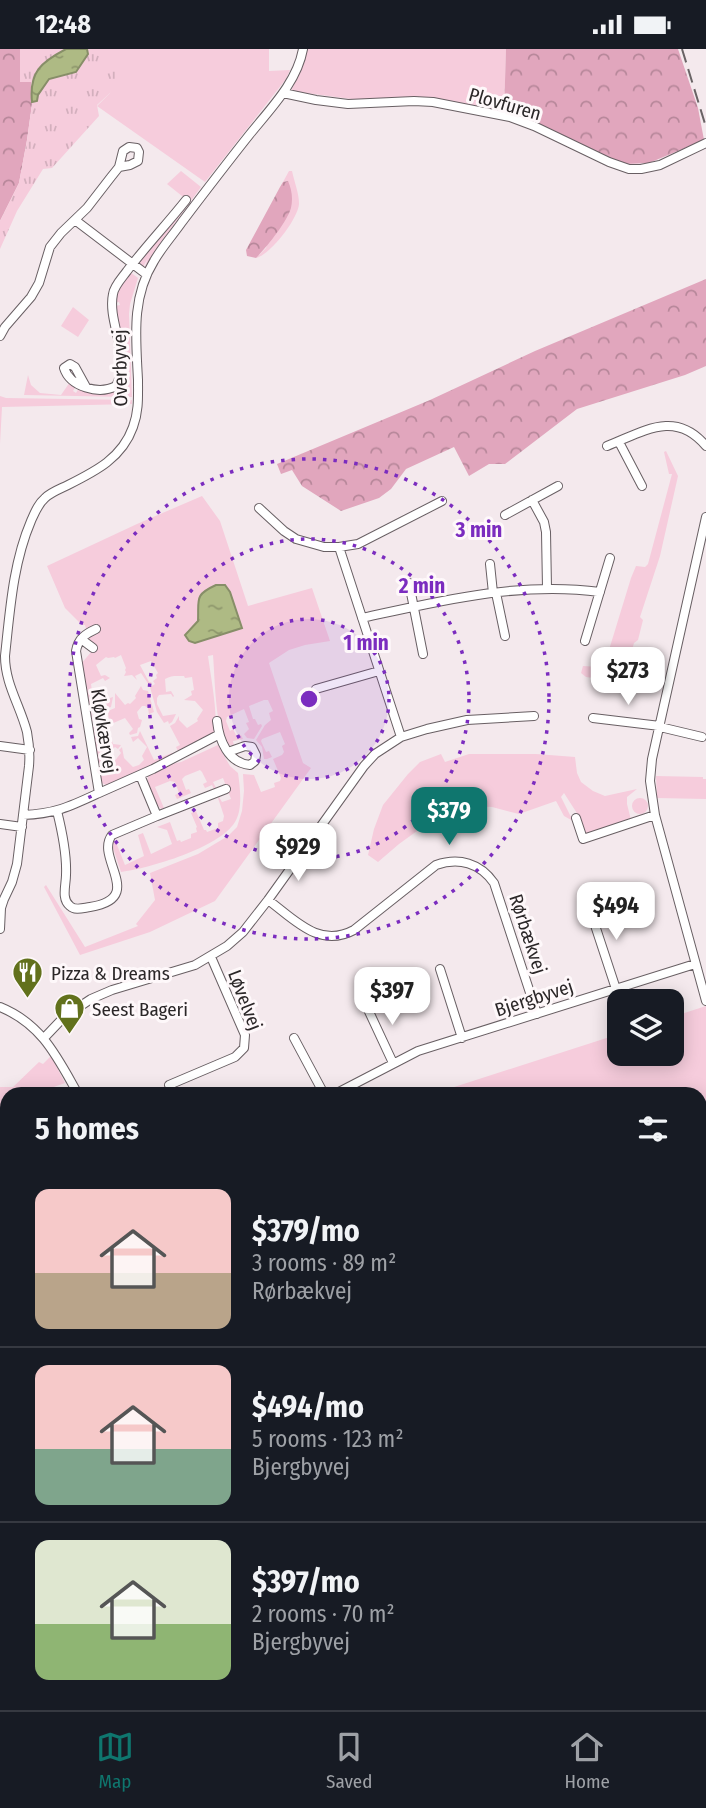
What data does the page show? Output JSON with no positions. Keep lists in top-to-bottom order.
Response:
{
  "streets": {
    "street": [
      "Plovfuren",
      "Overbyvej",
      "Kløvkærvej",
      "Rørbækvej",
      "Bjergbyvej",
      "Løvelvej"
    ]
  },
  "crossings": [
    ["Plovfuren", "Overbyvej"],
    ["Overbyvej", "Kløvkærvej"],
    ["Rørbækvej", "Bjergbyvej"]
  ],
  "places": {
    "restaurant": ["Pizza & Dreams"],
    "shop": ["Seest Bageri"]
  },
  "page": {
    "status": "12:48",
    "price": [
      "$273",
      "$379",
      "$929",
      "$494",
      "$397"
    ],
    "heading": "5 homes",
    "list": [
      {
        "name": "$379/mo",
        "note": "3 rooms · 89 m² · Rørbækvej"
      },
      {
        "name": "$494/mo",
        "note": "5 rooms · 123 m² · Bjergbyvej"
      },
      {
        "name": "$397/mo",
        "note": "2 rooms · 70 m² · Bjergbyvej"
      }
    ],
    "tabs": ["Map", "Saved", "Home"]
  },
  "rings": ["3 min", "2 min", "1 min"]
}
